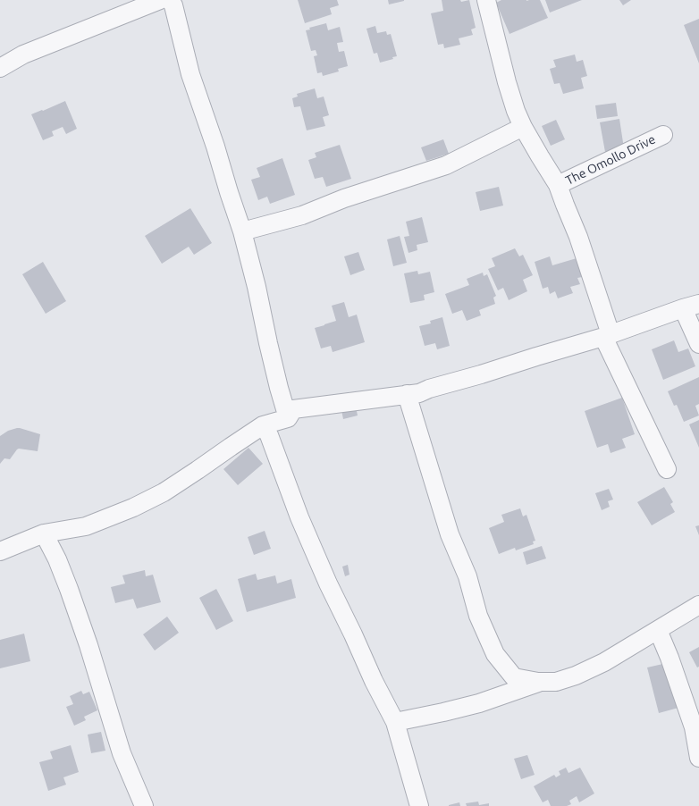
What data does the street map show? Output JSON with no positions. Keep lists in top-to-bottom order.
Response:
{
  "streets": {
    "street": ["The Omollo Drive"]
  }
}
